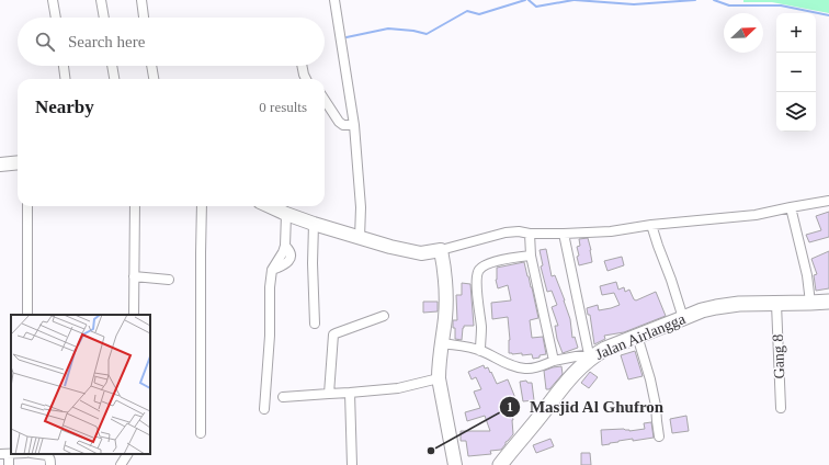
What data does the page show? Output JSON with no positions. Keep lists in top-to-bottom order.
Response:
{
  "streets": {
    "main road": ["Jalan Airlangga"],
    "street": ["Gang 8"]
  },
  "crossings": [
    ["Jalan Airlangga", "Gang 8"]
  ],
  "places": ["Masjid Al Ghufron"],
  "north": "top right",
  "page": {
    "map_buttons": ["+", "−"],
    "search": "Search here",
    "heading": ["Nearby", "0 results"]
  }
}
